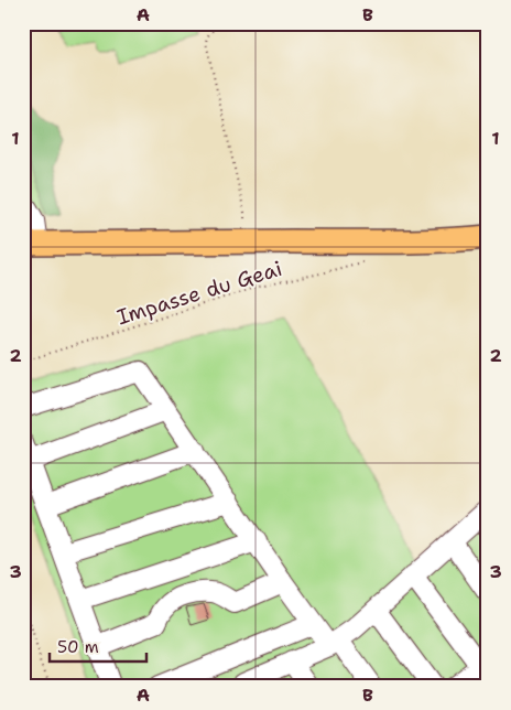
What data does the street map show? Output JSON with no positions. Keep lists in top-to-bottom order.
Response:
{
  "streets": {
    "path": ["Impasse du Geai"]
  },
  "scale_bar": "50 m",
  "grid": {
    "columns": ["A", "B"],
    "rows": ["1", "2", "3"]
  }
}
